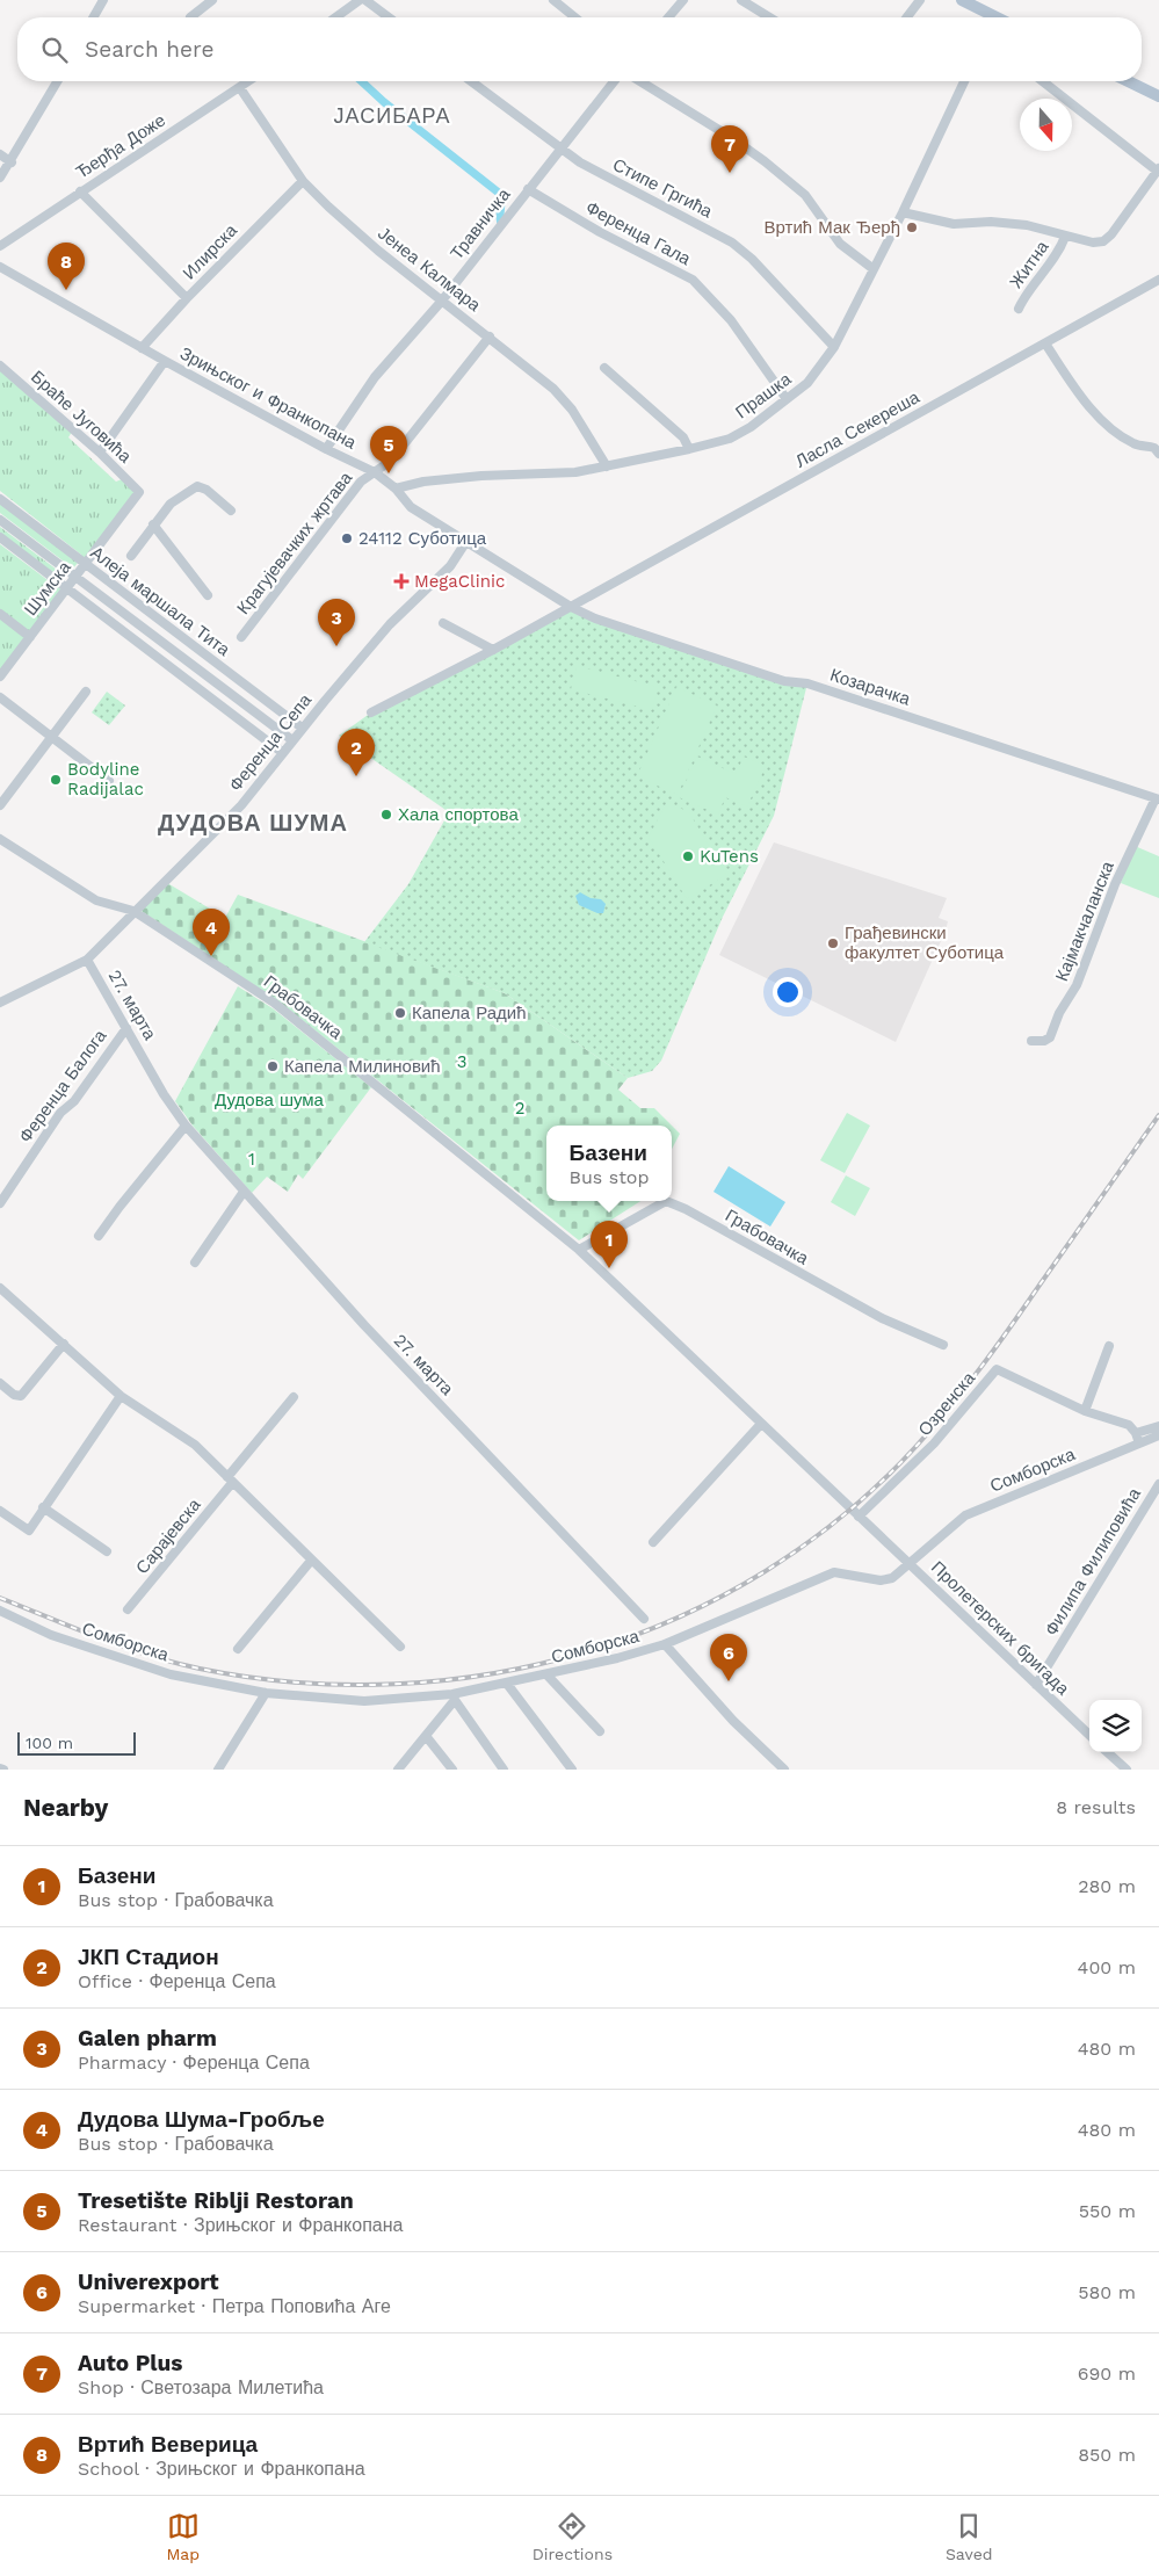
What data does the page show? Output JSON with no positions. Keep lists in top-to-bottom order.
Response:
{
  "streets": {
    "street": [
      "Ђерђа Доже",
      "Стипе Гргића",
      "Травничка",
      "Ференца Гала",
      "Илирска",
      "Житна",
      "Јенеа Калмара",
      "Прашка",
      "Зрињског и Франкопана",
      "Браће Југовића",
      "Ласла Секереша",
      "Крагујевачких жртава",
      "Шумска",
      "Алеја маршала Тита",
      "Козарачка",
      "Ференца Сепа",
      "Кајмакчаланска",
      "27. марта",
      "Грабовачка",
      "Ференца Балога",
      "Озренска",
      "Сомборска",
      "Сарајевска",
      "Филипа Филиповића",
      "Пролетерских бригада"
    ]
  },
  "crossings": [
    ["Ђерђа Доже", "Јенеа Калмара"],
    ["Стипе Гргића", "Травничка"],
    ["Стипе Гргића", "Прашка"],
    ["Травничка", "Ференца Гала"],
    ["Травничка", "Јенеа Калмара"],
    ["Травничка", "Зрињског и Франкопана"],
    ["Ференца Гала", "Прашка"],
    ["Илирска", "Јенеа Калмара"],
    ["Илирска", "Зрињског и Франкопана"],
    ["Јенеа Калмара", "Прашка"],
    ["Јенеа Калмара", "Крагујевачких жртава"],
    ["Прашка", "Зрињског и Франкопана"],
    ["Зрињског и Франкопана", "Ласла Секереша"],
    ["Зрињског и Франкопана", "Крагујевачких жртава"],
    ["Зрињског и Франкопана", "Козарачка"],
    ["Зрињског и Франкопана", "Ференца Сепа"],
    ["Браће Југовића", "Шумска"],
    ["Ласла Секереша", "Козарачка"],
    ["Шумска", "Алеја маршала Тита"],
    ["Алеја маршала Тита", "Ференца Сепа"],
    ["Козарачка", "Кајмакчаланска"],
    ["Ференца Сепа", "27. марта"],
    ["Ференца Сепа", "Грабовачка"],
    ["27. марта", "Ференца Балога"],
    ["Грабовачка", "Озренска"],
    ["Грабовачка", "Сомборска"],
    ["Грабовачка", "Пролетерских бригада"],
    ["Сомборска", "Пролетерских бригада"],
    ["Филипа Филиповића", "Пролетерских бригада"]
  ],
  "districts": ["ЈАСИБАРА", "ДУДОВА ШУМА"],
  "parks": [
    "3",
    "Дудова шума",
    "2",
    "1"
  ],
  "places": {
    "other": [
      "Вртић Мак Ђерђ",
      "24112 Суботица",
      "Bodyline Radijalac",
      "Хала спортова",
      "KuTens",
      "Грађевински факултет Суботица",
      "Капела Радић",
      "Капела Милиновић"
    ],
    "health": ["MegaClinic"]
  },
  "scale_bar": "100 m",
  "north": "bottom",
  "page": {
    "search": "Search here",
    "pins": [
      "7",
      "8",
      "5",
      "3",
      "2",
      "4",
      "1",
      "6"
    ],
    "popup": ["Базени", "Bus stop"],
    "scale": "100 m",
    "heading": ["Nearby", "8 results"],
    "list": [
      {
        "mark": "1",
        "name": "Базени",
        "note": "Bus stop · Грабовачка",
        "value": "280 m"
      },
      {
        "mark": "2",
        "name": "ЈКП Стадион",
        "note": "Office · Ференца Сепа",
        "value": "400 m"
      },
      {
        "mark": "3",
        "name": "Galen pharm",
        "note": "Pharmacy · Ференца Сепа",
        "value": "480 m"
      },
      {
        "mark": "4",
        "name": "Дудова Шума-Гробље",
        "note": "Bus stop · Грабовачка",
        "value": "480 m"
      },
      {
        "mark": "5",
        "name": "Tresetište Riblji Restoran",
        "note": "Restaurant · Зрињског и Франкопана",
        "value": "550 m"
      },
      {
        "mark": "6",
        "name": "Univerexport",
        "note": "Supermarket · Петра Поповића Аге",
        "value": "580 m"
      },
      {
        "mark": "7",
        "name": "Auto Plus",
        "note": "Shop · Светозара Милетића",
        "value": "690 m"
      },
      {
        "mark": "8",
        "name": "Вртић Веверица",
        "note": "School · Зрињског и Франкопана",
        "value": "850 m"
      }
    ],
    "nav": ["Map", "Directions", "Saved"]
  }
}
